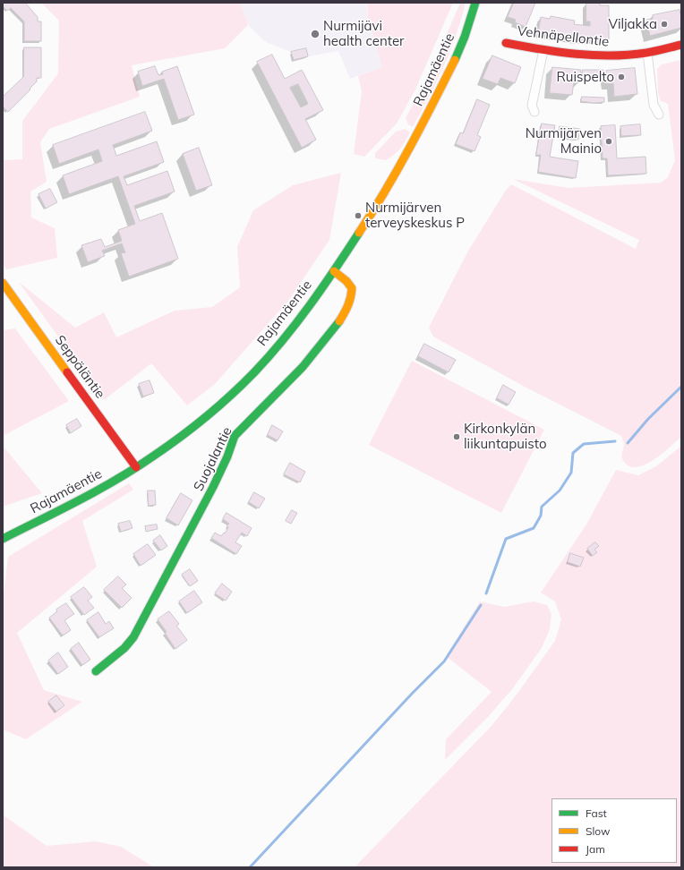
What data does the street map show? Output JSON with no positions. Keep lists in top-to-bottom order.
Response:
{
  "streets": {
    "street": [
      "Vehnäpellontie",
      "Rajamäentie",
      "Seppäläntie",
      "Suojalantie"
    ]
  },
  "crossings": [
    ["Rajamäentie", "Seppäläntie"],
    ["Rajamäentie", "Suojalantie"]
  ],
  "places": [
    "Viljakka",
    "Nurmijävi health center",
    "Ruispelto",
    "Nurmijärven Mainio",
    "Nurmijärven terveyskeskus P",
    "Kirkonkylän liikuntapuisto"
  ],
  "legend": ["Fast", "Slow", "Jam"]
}
